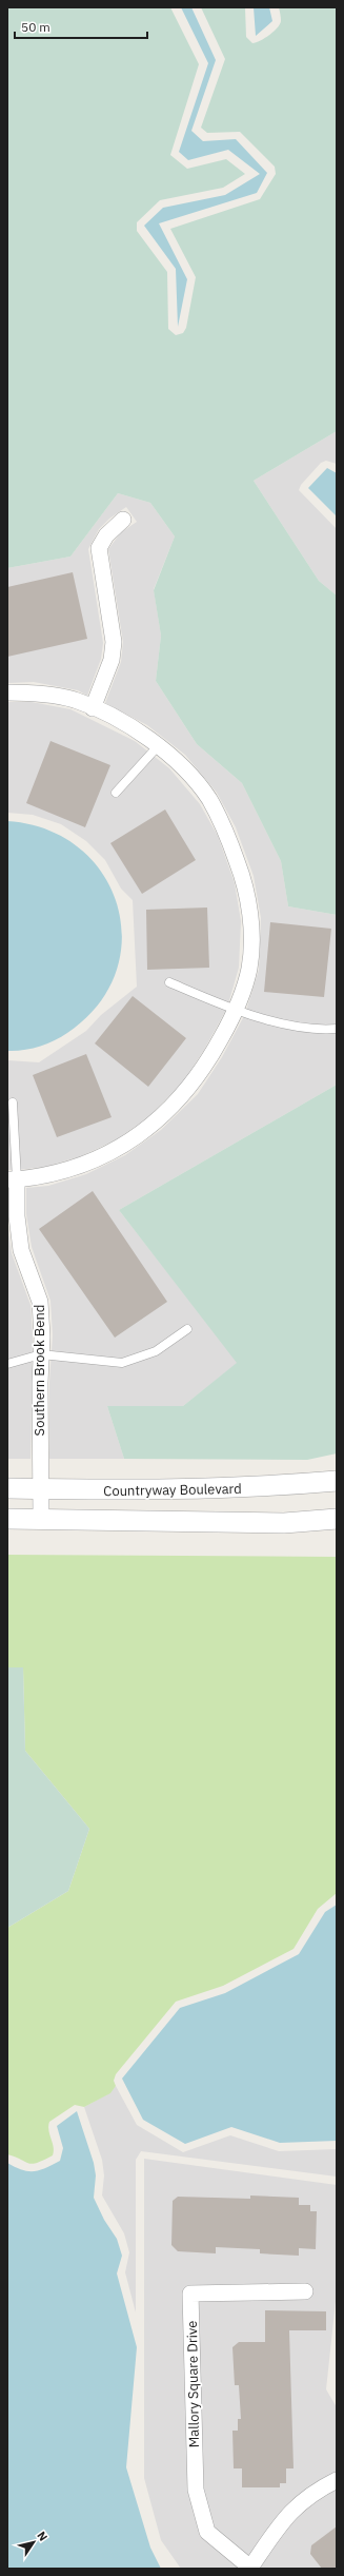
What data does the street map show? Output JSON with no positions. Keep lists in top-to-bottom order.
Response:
{
  "streets": {
    "street": ["Southern Brook Bend", "Countryway Boulevard", "Mallory Square Drive"]
  },
  "crossings": [
    ["Southern Brook Bend", "Countryway Boulevard"]
  ],
  "scale_bar": "50 m",
  "north": "top right"
}
